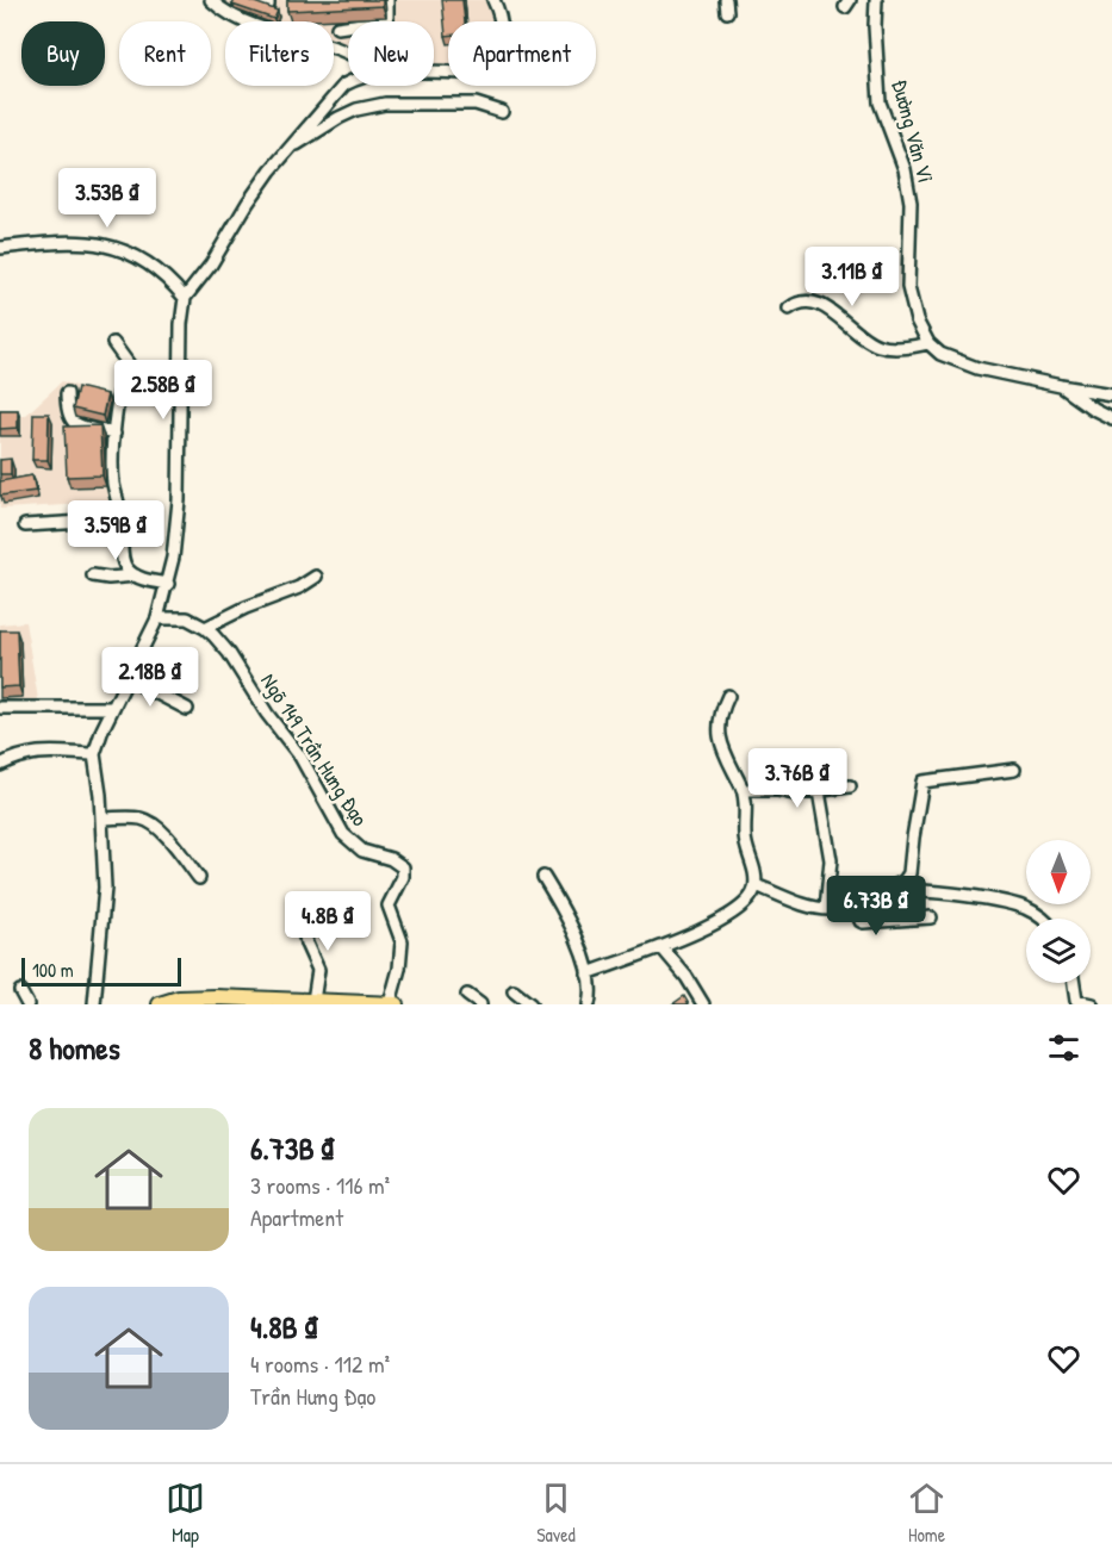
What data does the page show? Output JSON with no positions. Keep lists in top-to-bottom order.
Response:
{
  "streets": {
    "street": ["Đường Văn Vỉ", "Ngõ 149 Trần Hưng Đạo"]
  },
  "scale_bar": "100 m",
  "north": "bottom",
  "page": {
    "chip": [
      "Buy",
      "Rent",
      "Filters",
      "New",
      "Apartment"
    ],
    "price": [
      "3.53B ₫",
      "3.11B ₫",
      "2.58B ₫",
      "3.59B ₫",
      "2.18B ₫",
      "3.76B ₫",
      "6.73B ₫",
      "4.8B ₫"
    ],
    "scale": "100 m",
    "heading": "8 homes",
    "list": [
      {
        "name": "6.73B ₫",
        "note": "3 rooms · 116 m² · Apartment"
      },
      {
        "name": "4.8B ₫",
        "note": "4 rooms · 112 m² · Trần Hưng Đạo"
      }
    ],
    "tabs": ["Map", "Saved", "Home"]
  }
}
